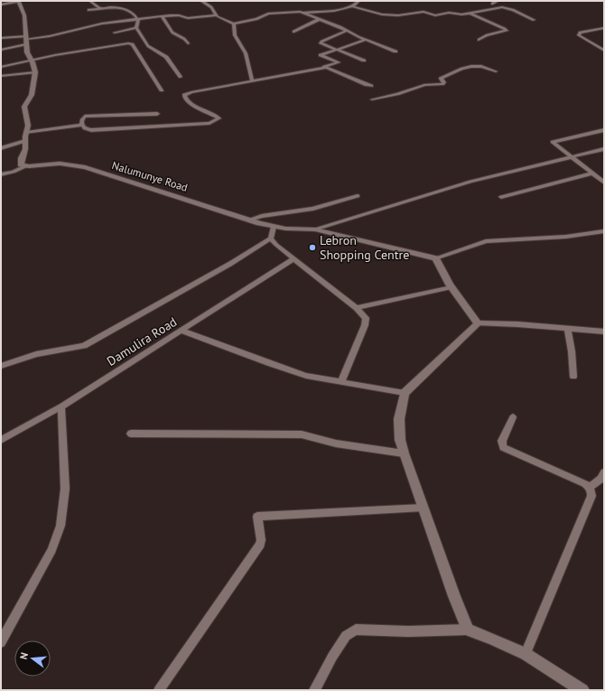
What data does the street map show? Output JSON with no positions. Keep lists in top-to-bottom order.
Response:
{
  "streets": {
    "street": ["Nalumunye Road", "Damulira Road"]
  },
  "places": ["Lebron Shopping Centre"],
  "north": "left"
}
